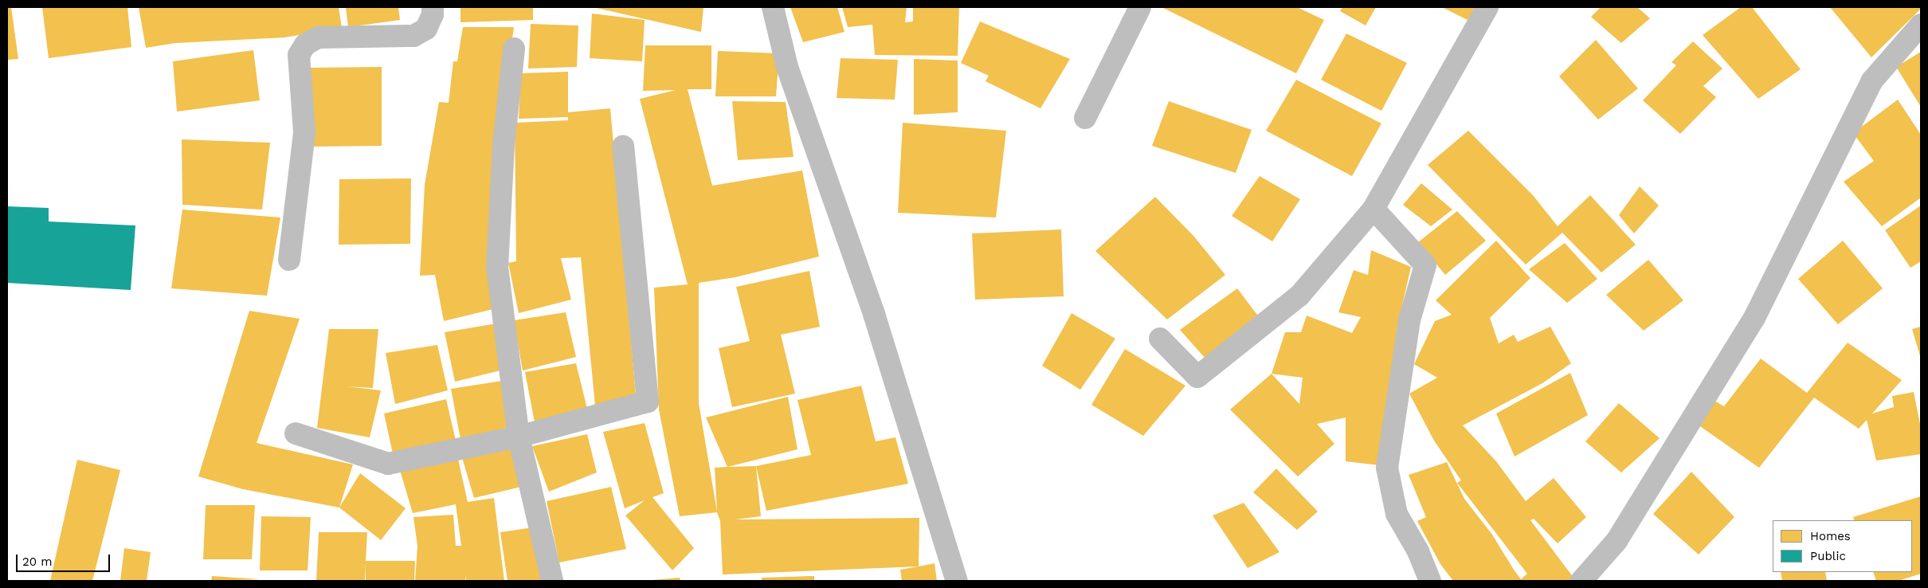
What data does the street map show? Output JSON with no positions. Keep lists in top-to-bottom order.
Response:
{
  "legend": ["Homes", "Public"],
  "scale_bar": "20 m"
}
